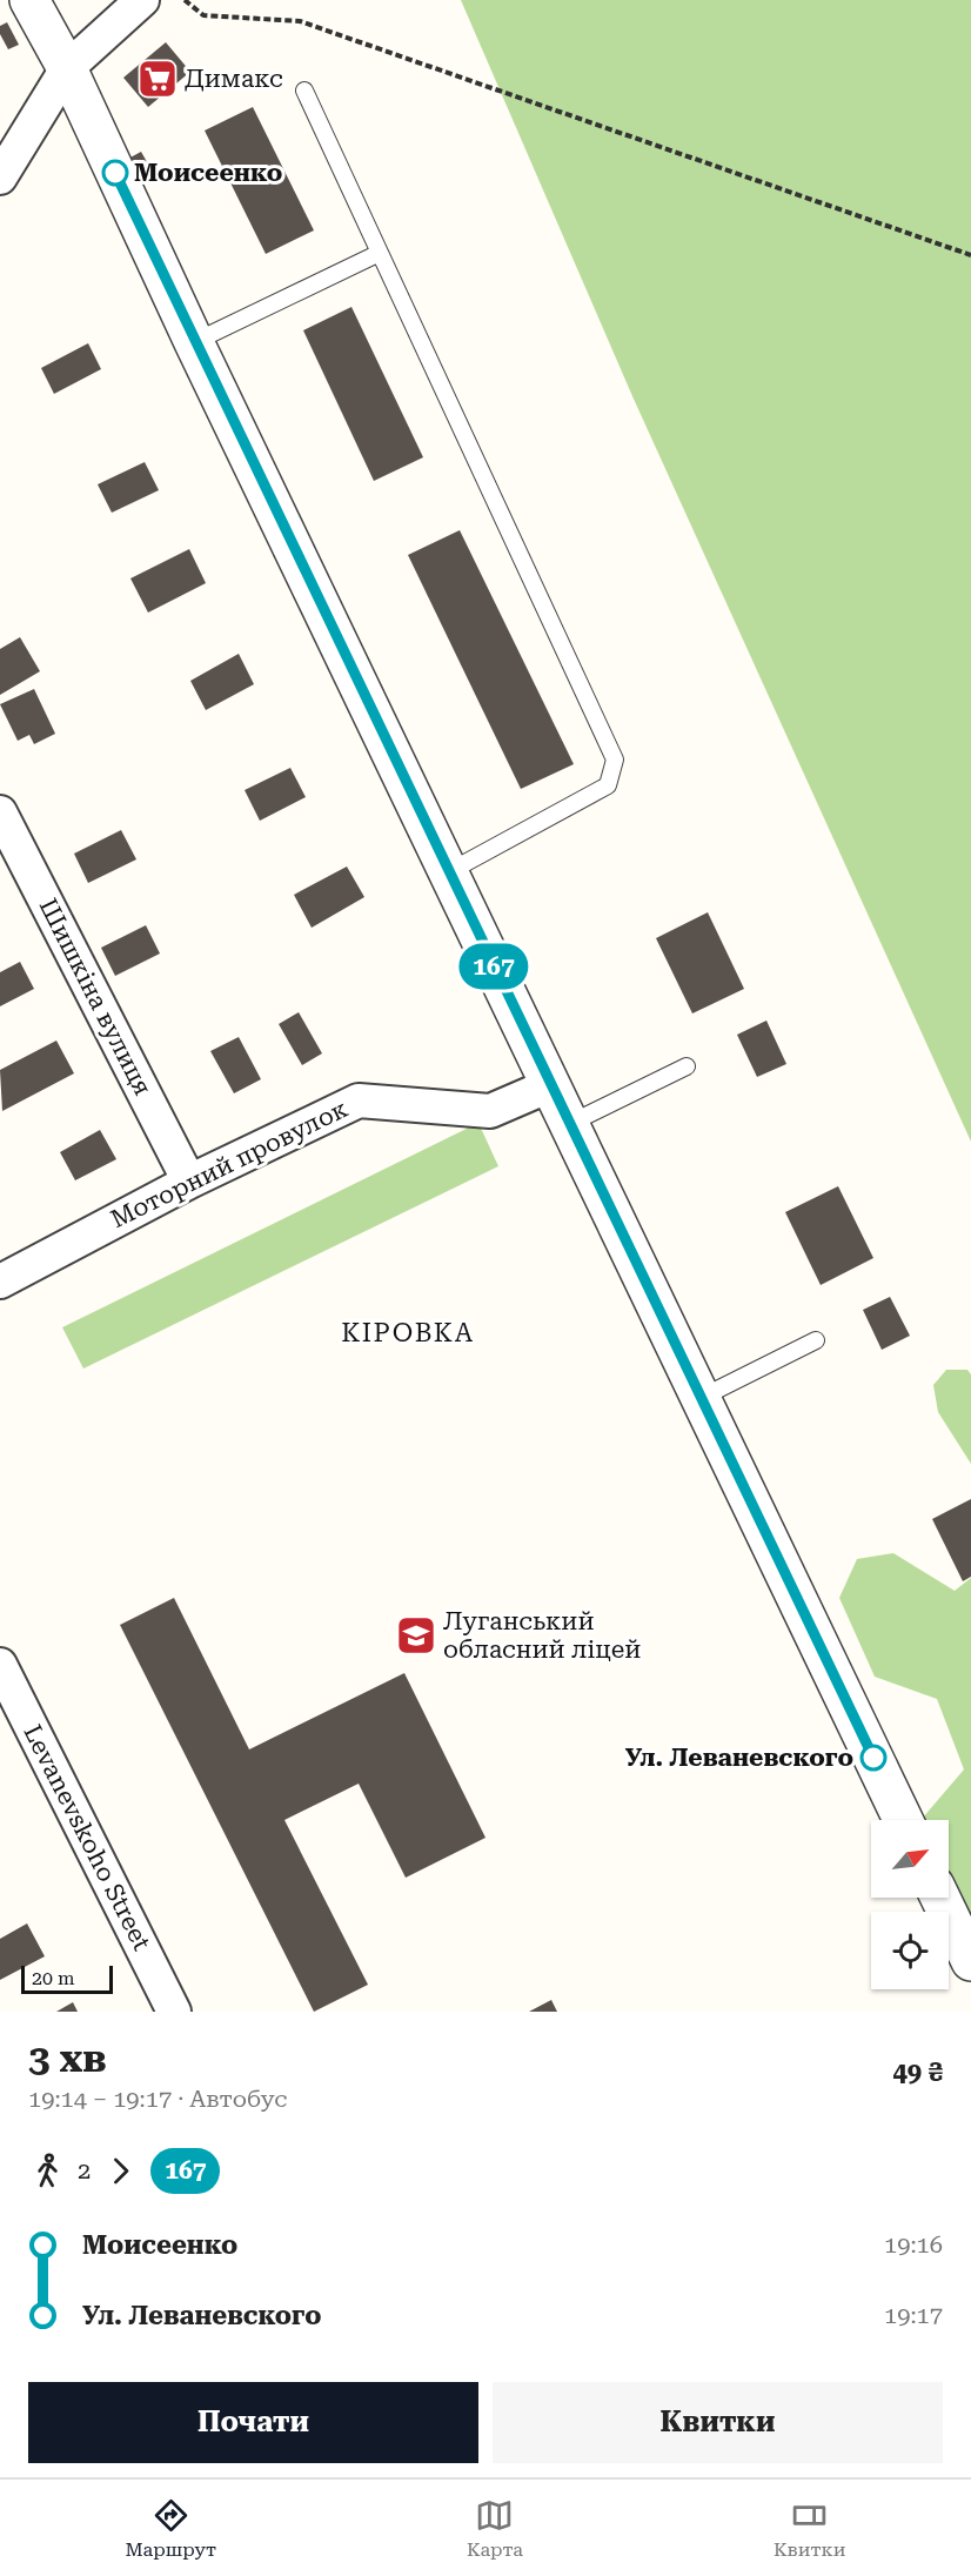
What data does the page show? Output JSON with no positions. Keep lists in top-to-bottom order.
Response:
{
  "streets": {
    "street": ["Шишкіна вулиця", "Моторний провулок", "Levanevskoho Street"]
  },
  "crossings": [
    ["Шишкіна вулиця", "Моторний провулок"]
  ],
  "districts": ["КІРОВКА"],
  "places": {
    "supermarket": ["Димакс"],
    "other": ["Моисеенко", "Ул. Леваневского"],
    "school or university": ["Луганський обласний ліцей"]
  },
  "lines": ["bus line 167"],
  "scale_bar": "20 m",
  "north": "top right",
  "page": {
    "on_map": "167",
    "scale": "20 m",
    "heading": ["3 хв", "19:14 – 19:17 · Автобус", "49 ₴"],
    "legs": ["2", "167"],
    "list": [
      {
        "name": "Моисеенко",
        "value": "19:16"
      },
      {
        "name": "Ул. Леваневского",
        "value": "19:17"
      }
    ],
    "buttons": ["Почати", "Квитки"],
    "tabs": ["Маршрут", "Карта", "Квитки"]
  }
}
